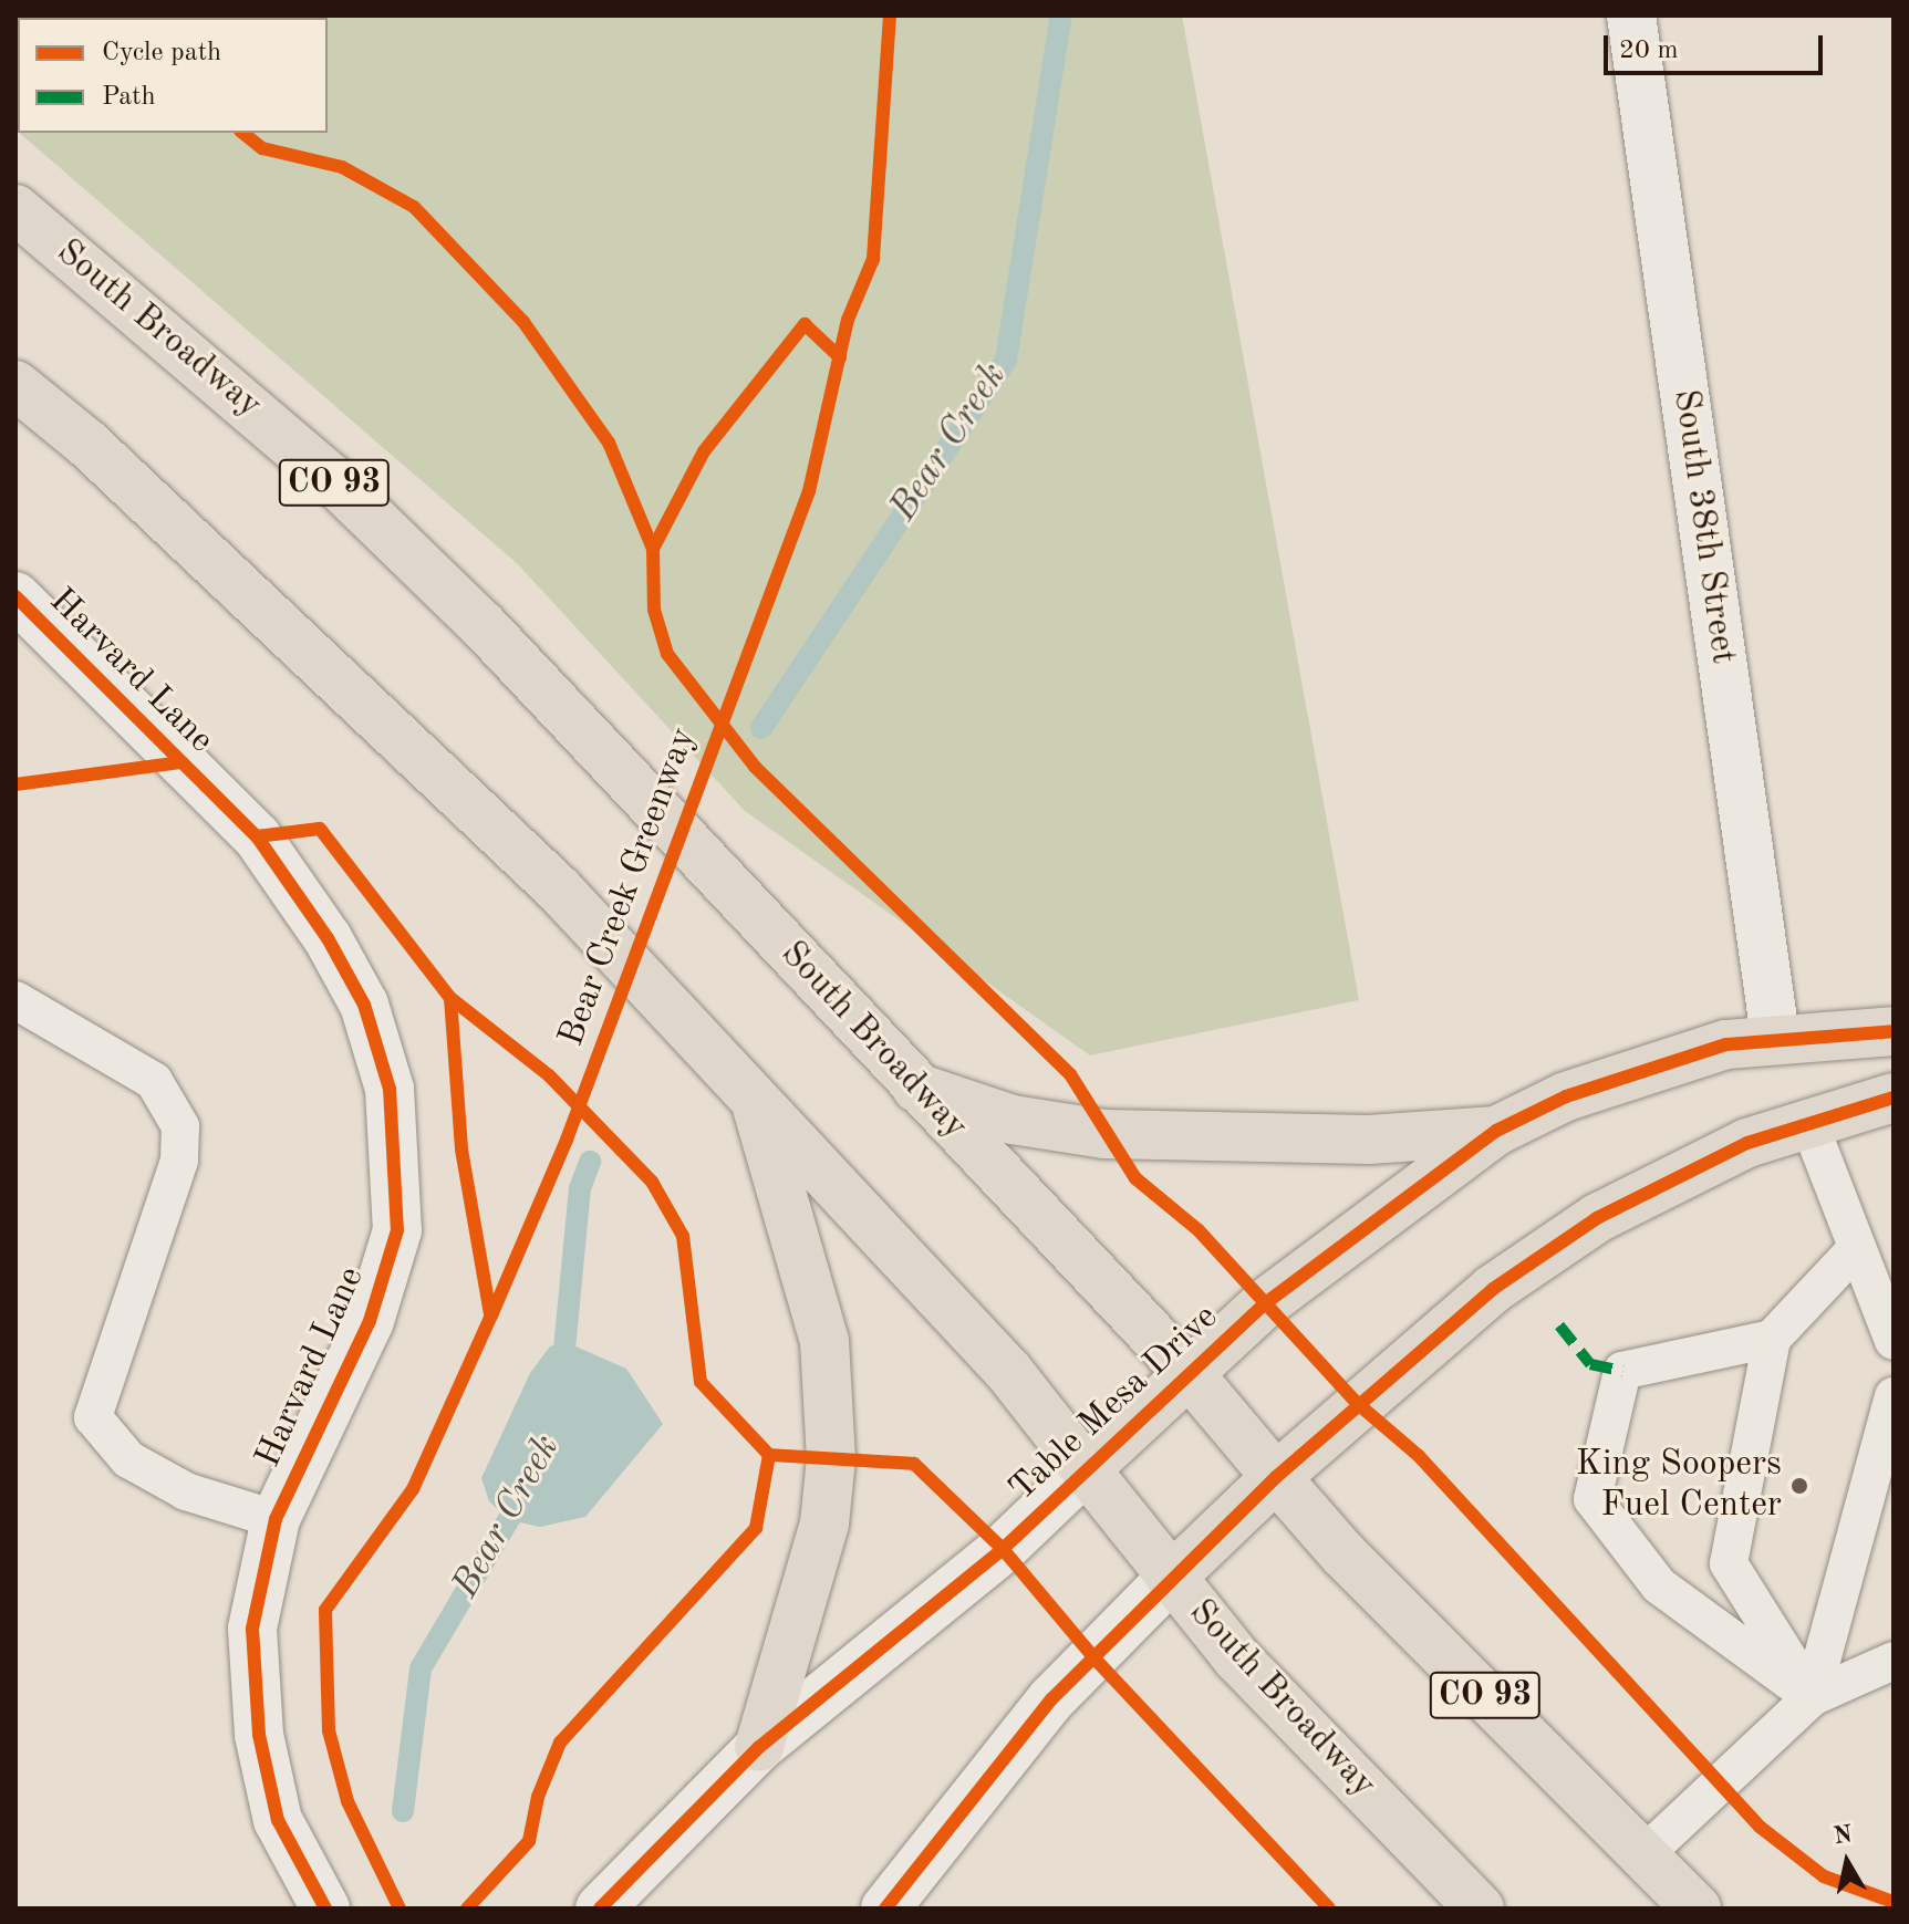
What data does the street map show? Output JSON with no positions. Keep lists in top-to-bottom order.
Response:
{
  "streets": {
    "main road": ["South Broadway", "CO 93", "Table Mesa Drive"],
    "street": ["South 38th Street", "Harvard Lane"],
    "cycle path": ["Bear Creek Greenway"]
  },
  "crossings": [
    ["South Broadway", "Table Mesa Drive"],
    ["South 38th Street", "Table Mesa Drive"]
  ],
  "water": ["Bear Creek"],
  "places": ["King Soopers Fuel Center"],
  "legend": ["Cycle path", "Path"],
  "scale_bar": "20 m",
  "north": "top"
}
